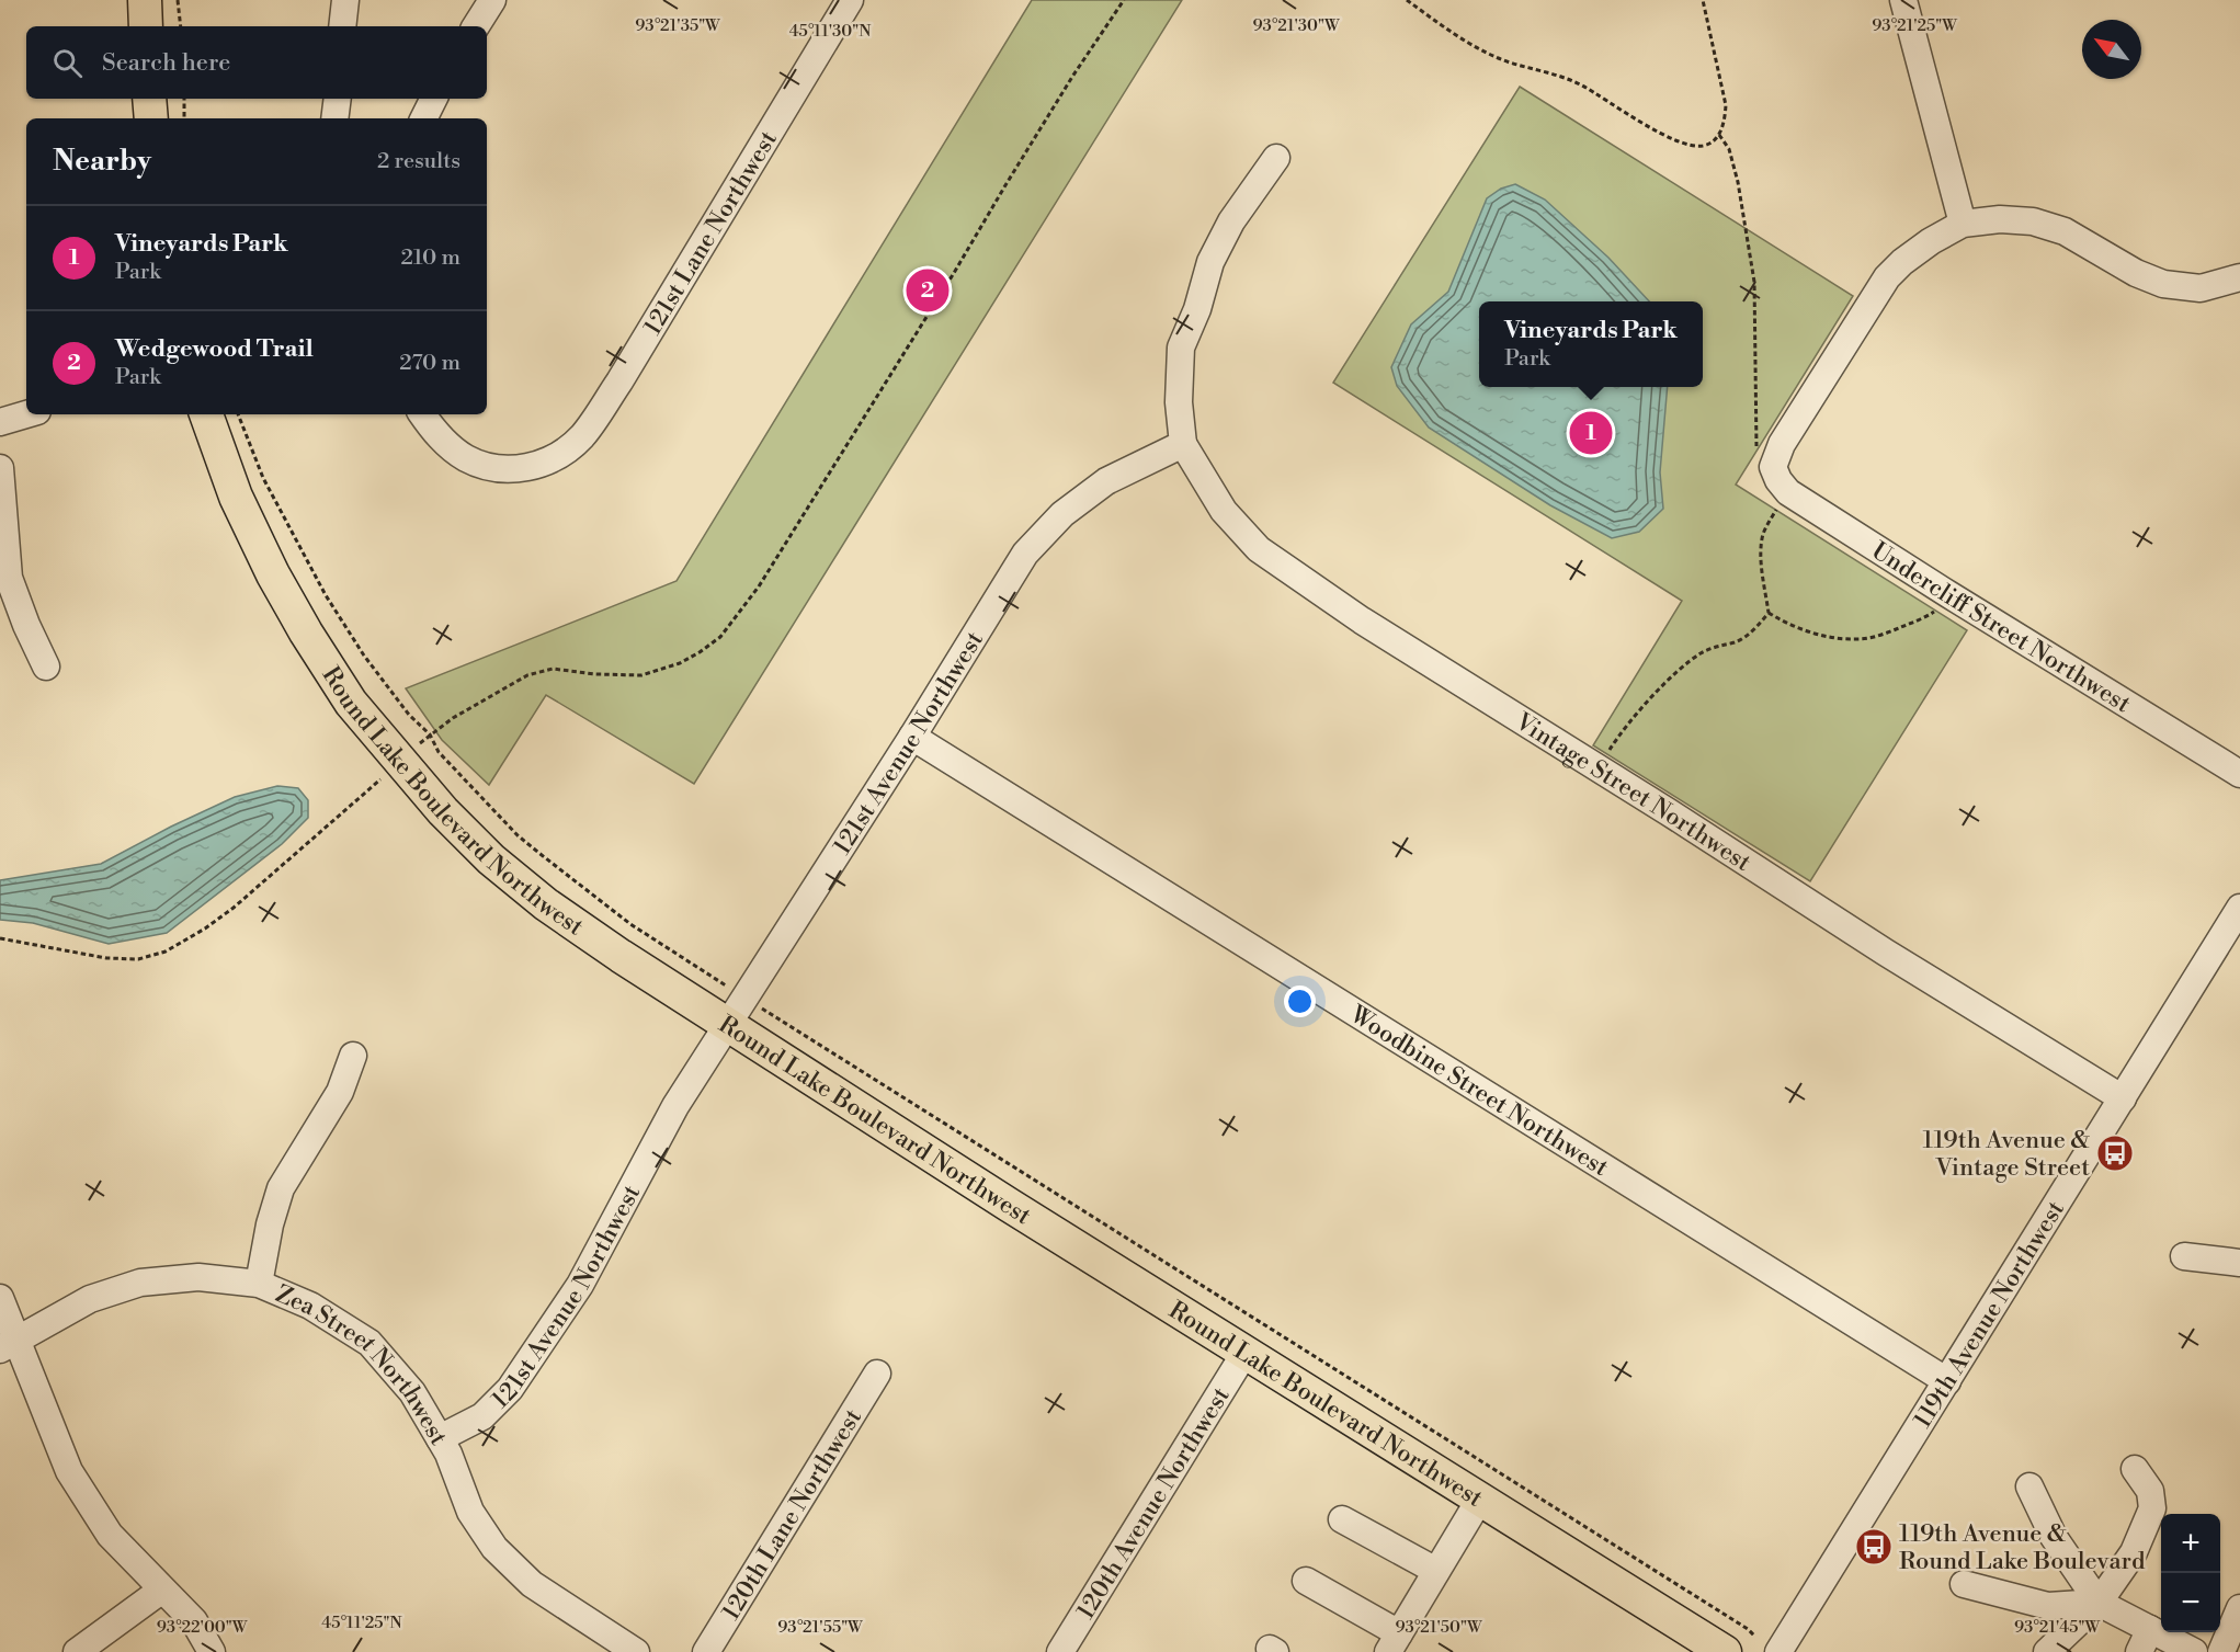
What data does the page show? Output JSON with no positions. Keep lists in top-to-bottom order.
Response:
{
  "streets": {
    "main road": ["Round Lake Boulevard Northwest"],
    "street": [
      "121st Lane Northwest",
      "Undercliff Street Northwest",
      "121st Avenue Northwest",
      "Vintage Street Northwest",
      "Woodbine Street Northwest",
      "119th Avenue Northwest",
      "Zea Street Northwest",
      "120th Avenue Northwest",
      "120th Lane Northwest"
    ]
  },
  "crossings": [
    ["121st Avenue Northwest", "Vintage Street Northwest"],
    ["121st Avenue Northwest", "Round Lake Boulevard Northwest"],
    ["121st Avenue Northwest", "Woodbine Street Northwest"],
    ["121st Avenue Northwest", "Zea Street Northwest"],
    ["Vintage Street Northwest", "119th Avenue Northwest"],
    ["Round Lake Boulevard Northwest", "120th Avenue Northwest"],
    ["Woodbine Street Northwest", "119th Avenue Northwest"]
  ],
  "places": {
    "bus stop": ["119th Avenue & Vintage Street", "119th Avenue & Round Lake Boulevard"]
  },
  "north": "top left",
  "page": {
    "search": "Search here",
    "heading": ["Nearby", "2 results"],
    "list": [
      {
        "mark": "1",
        "name": "Vineyards Park",
        "note": "Park",
        "value": "210 m"
      },
      {
        "mark": "2",
        "name": "Wedgewood Trail",
        "note": "Park",
        "value": "270 m"
      }
    ],
    "pins": ["2", "1"],
    "popup": ["Vineyards Park", "Park"],
    "map_buttons": ["+", "−"]
  },
  "coordinates": [
    "93°21'35\"W",
    "93°21'30\"W",
    "93°21'25\"W",
    "45°11'30\"N",
    "45°11'25\"N",
    "93°22'00\"W",
    "93°21'55\"W",
    "93°21'50\"W",
    "93°21'45\"W"
  ]
}
